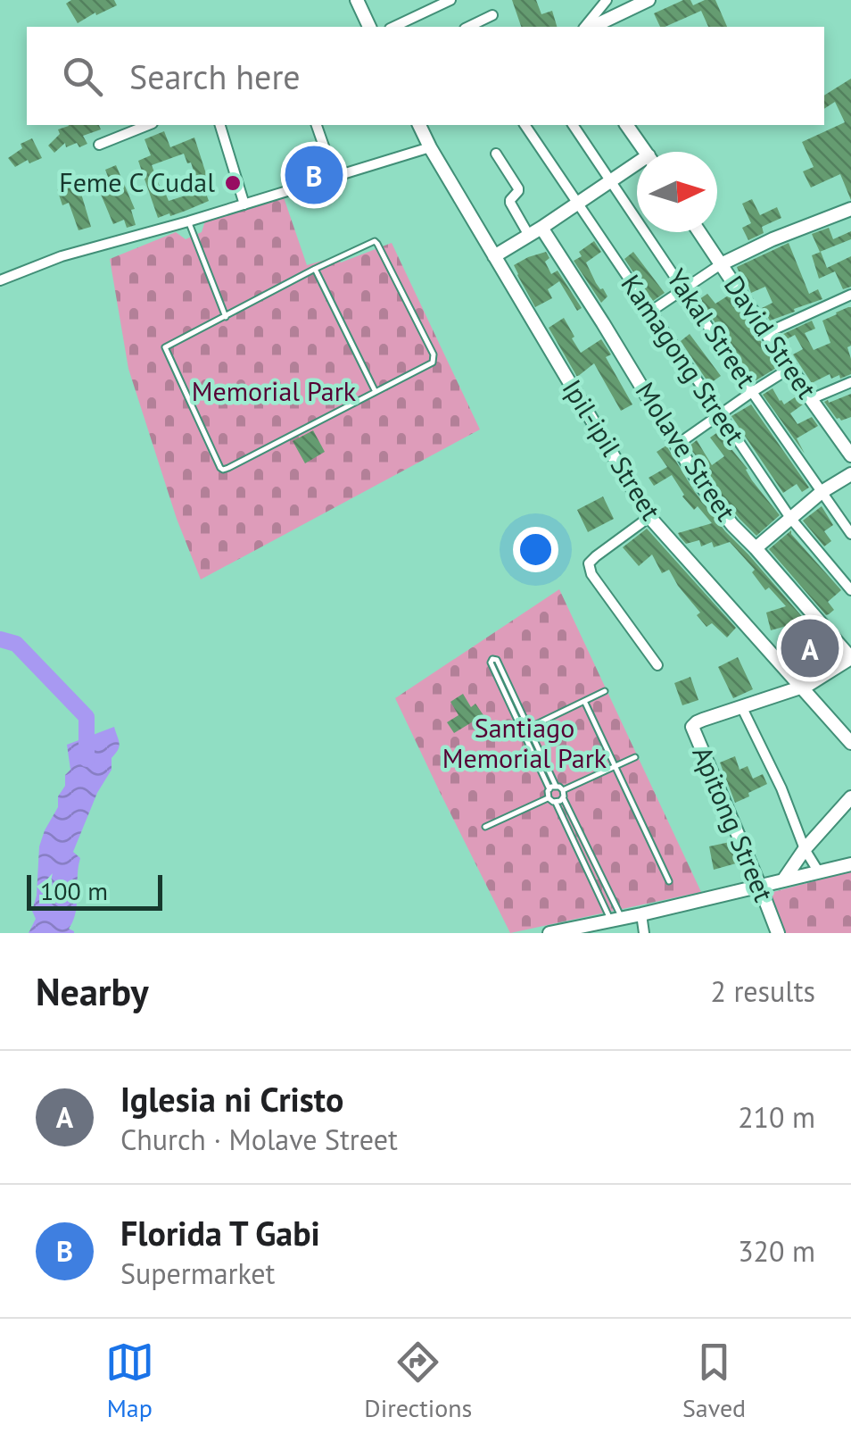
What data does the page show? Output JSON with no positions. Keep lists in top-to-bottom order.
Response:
{
  "streets": {
    "street": [
      "Yakal Street",
      "David Street",
      "Kamagong Street",
      "Ipil-ipil Street",
      "Molave Street",
      "Apitong Street"
    ]
  },
  "parks": ["Memorial Park", "Santiago Memorial Park"],
  "places": ["Feme C Cudal"],
  "scale_bar": "100 m",
  "north": "right",
  "page": {
    "search": "Search here",
    "pins": ["B", "A"],
    "scale": "100 m",
    "heading": ["Nearby", "2 results"],
    "list": [
      {
        "mark": "A",
        "name": "Iglesia ni Cristo",
        "note": "Church · Molave Street",
        "value": "210 m"
      },
      {
        "mark": "B",
        "name": "Florida T Gabi",
        "note": "Supermarket",
        "value": "320 m"
      }
    ],
    "nav": ["Map", "Directions", "Saved"]
  }
}
